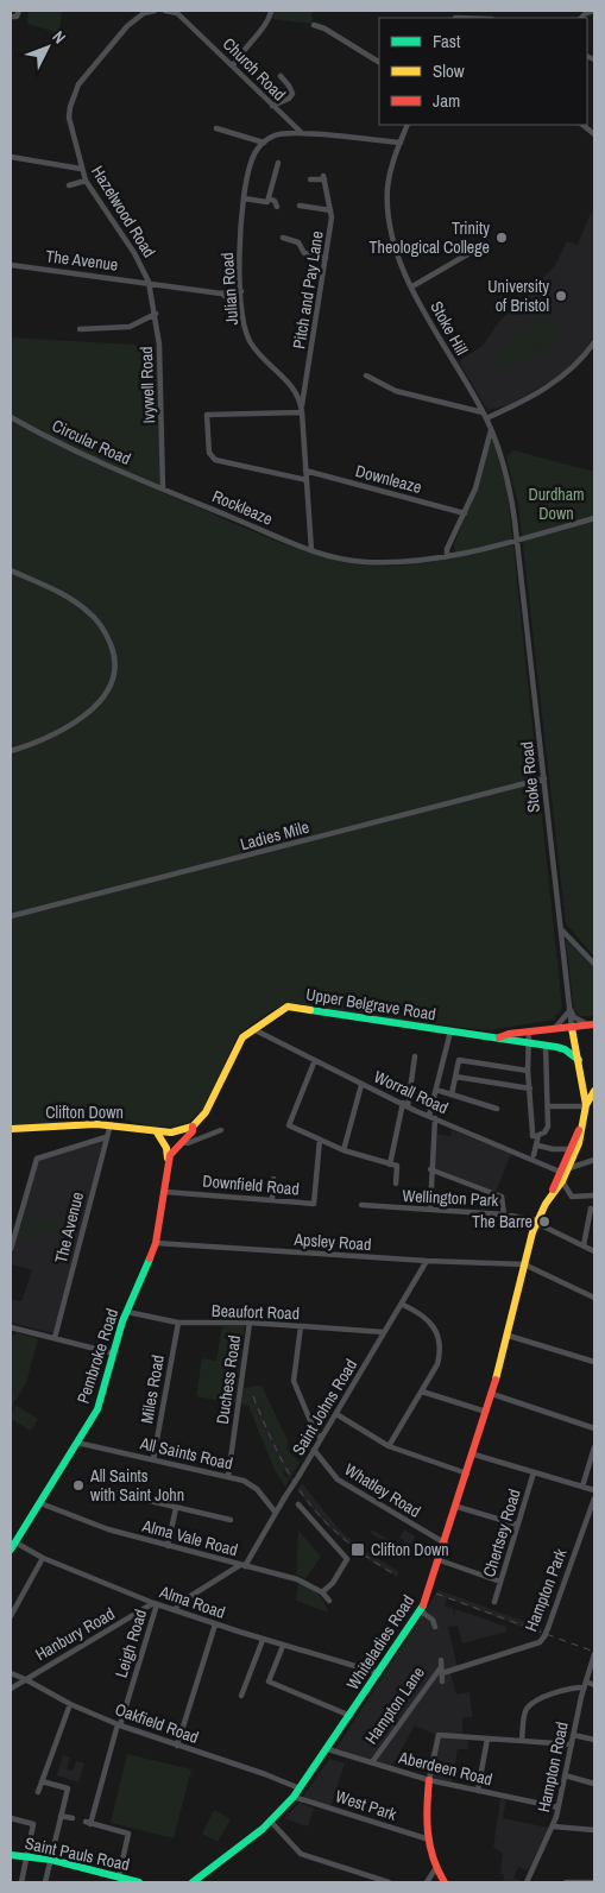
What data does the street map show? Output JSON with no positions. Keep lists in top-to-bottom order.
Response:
{
  "streets": {
    "main road": [
      "Upper Belgrave Road",
      "Clifton Down",
      "Pembroke Road",
      "Whiteladies Road",
      "Saint Pauls Road"
    ],
    "street": [
      "Church Road",
      "Hazelwood Road",
      "The Avenue",
      "Julian Road",
      "Pitch and Pay Lane",
      "Stoke Hill",
      "Ivywell Road",
      "Circular Road",
      "Downleaze",
      "Rockleaze",
      "Stoke Road",
      "Ladies Mile",
      "Worrall Road",
      "Downfield Road",
      "Wellington Park",
      "Apsley Road",
      "Beaufort Road",
      "Duchess Road",
      "Miles Road",
      "Saint Johns Road",
      "All Saints Road",
      "Whatley Road",
      "Chertsey Road",
      "Alma Vale Road",
      "Hampton Park",
      "Alma Road",
      "Hanbury Road",
      "Leigh Road",
      "Hampton Lane",
      "Oakfield Road",
      "Hampton Road",
      "Aberdeen Road",
      "West Park"
    ]
  },
  "crossings": [
    ["Hazelwood Road", "The Avenue"],
    ["Hazelwood Road", "Ivywell Road"],
    ["The Avenue", "Julian Road"],
    ["The Avenue", "Ivywell Road"],
    ["The Avenue", "Clifton Down"],
    ["Julian Road", "Pitch and Pay Lane"],
    ["Julian Road", "Downleaze"],
    ["Julian Road", "Rockleaze"],
    ["Stoke Hill", "Stoke Road"],
    ["Ivywell Road", "Circular Road"],
    ["Ivywell Road", "Rockleaze"],
    ["Circular Road", "Rockleaze"],
    ["Stoke Road", "Ladies Mile"],
    ["Stoke Road", "Upper Belgrave Road"],
    ["Stoke Road", "Whiteladies Road"],
    ["Upper Belgrave Road", "Worrall Road"],
    ["Upper Belgrave Road", "Clifton Down"],
    ["Upper Belgrave Road", "Whiteladies Road"],
    ["Worrall Road", "Whiteladies Road"],
    ["Downfield Road", "Pembroke Road"],
    ["Wellington Park", "Whiteladies Road"],
    ["Apsley Road", "Pembroke Road"],
    ["Apsley Road", "Saint Johns Road"],
    ["Apsley Road", "Whiteladies Road"],
    ["Beaufort Road", "Pembroke Road"],
    ["Beaufort Road", "Duchess Road"],
    ["Beaufort Road", "Miles Road"],
    ["Beaufort Road", "Saint Johns Road"],
    ["Pembroke Road", "All Saints Road"],
    ["Pembroke Road", "Alma Vale Road"],
    ["Pembroke Road", "Alma Road"],
    ["Duchess Road", "All Saints Road"],
    ["Miles Road", "All Saints Road"],
    ["Saint Johns Road", "All Saints Road"],
    ["Saint Johns Road", "Whatley Road"],
    ["Saint Johns Road", "Alma Vale Road"],
    ["Saint Johns Road", "Alma Road"],
    ["Whatley Road", "Whiteladies Road"],
    ["Hampton Park", "Hampton Lane"],
    ["Alma Road", "Hanbury Road"],
    ["Alma Road", "Whiteladies Road"],
    ["Alma Road", "Leigh Road"],
    ["Hanbury Road", "Leigh Road"],
    ["Hanbury Road", "Oakfield Road"],
    ["Whiteladies Road", "Oakfield Road"],
    ["Whiteladies Road", "Aberdeen Road"],
    ["Whiteladies Road", "West Park"],
    ["Leigh Road", "Oakfield Road"],
    ["Leigh Road", "Saint Pauls Road"],
    ["Hampton Lane", "Aberdeen Road"],
    ["Hampton Road", "Aberdeen Road"]
  ],
  "parks": ["Durdham Down"],
  "places": {
    "other": [
      "Trinity Theological College",
      "University of Bristol",
      "The Barre",
      "All Saints with Saint John"
    ],
    "transit": ["Clifton Down"]
  },
  "legend": ["Fast", "Slow", "Jam"],
  "north": "top right"
}
